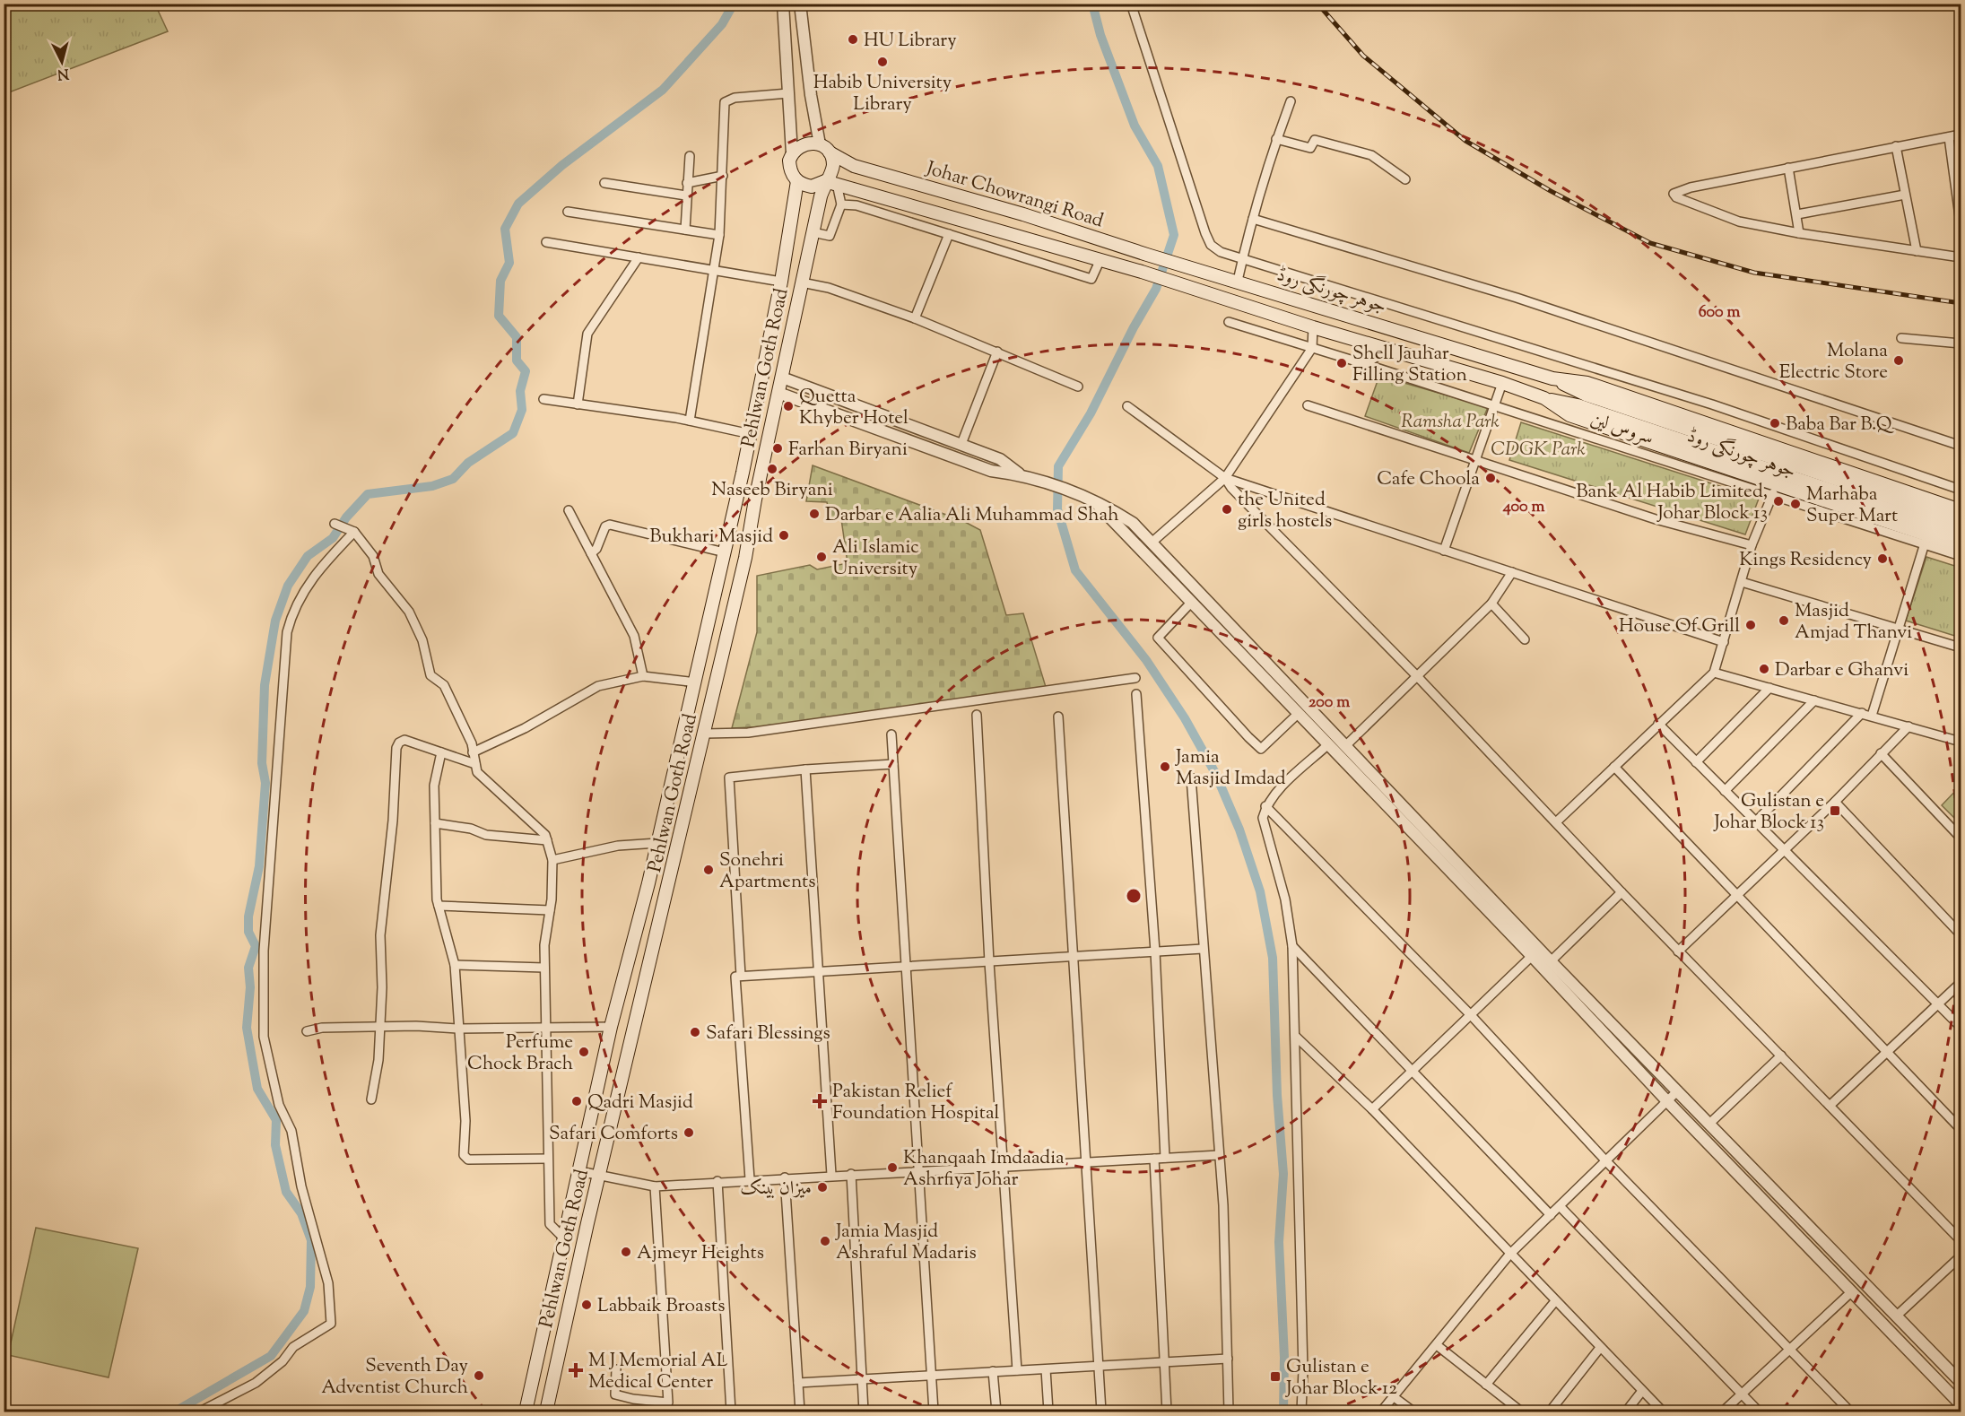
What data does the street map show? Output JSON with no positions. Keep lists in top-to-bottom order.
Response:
{
  "streets": {
    "main road": ["Johar Chowrangi Road", "جوہر چورنگی روڈ", "Pehlwan Goth Road"],
    "street": ["سروس لین"]
  },
  "crossings": [
    ["Johar Chowrangi Road", "جوہر چورنگی روڈ"],
    ["Johar Chowrangi Road", "Pehlwan Goth Road"],
    ["جوہر چورنگی روڈ", "سروس لین"]
  ],
  "parks": ["Ramsha Park", "CDGK Park"],
  "places": {
    "other": [
      "HU Library",
      "Habib University Library",
      "Molana Electric Store",
      "Shell Jauhar Filling Station",
      "Quetta Khyber Hotel",
      "Baba Bar B.Q",
      "Farhan Biryani",
      "Naseeb Biryani",
      "Cafe Choola",
      "Bank Al Habib Limited, Johar Block 13",
      "Marhaba Super Mart",
      "the United girls hostels",
      "Darbar e Aalia Ali Muhammad Shah",
      "Bukhari Masjid",
      "Ali Islamic University",
      "Kings Residency",
      "Masjid Amjad Thanvi",
      "House Of Grill",
      "Darbar e Ghanvi",
      "Jamia Masjid Imdad",
      "Sonehri Apartments",
      "Safari Blessings",
      "Perfume Chock Brach",
      "Qadri Masjid",
      "Safari Comforts",
      "Khanqaah Imdaadia Ashrfiya Johar",
      "میزان بینک",
      "Jamia Masjid Ashraful Madaris",
      "Ajmeyr Heights",
      "Labbaik Broasts",
      "Seventh Day Adventist Church"
    ],
    "transit": ["Gulistan e Johar Block 13", "Gulistan e Johar Block 12"],
    "health": ["Pakistan Relief Foundation Hospital", "M J Memorial AL Medical Center"]
  },
  "north": "bottom",
  "rings": ["600 m", "400 m", "200 m"]
}
